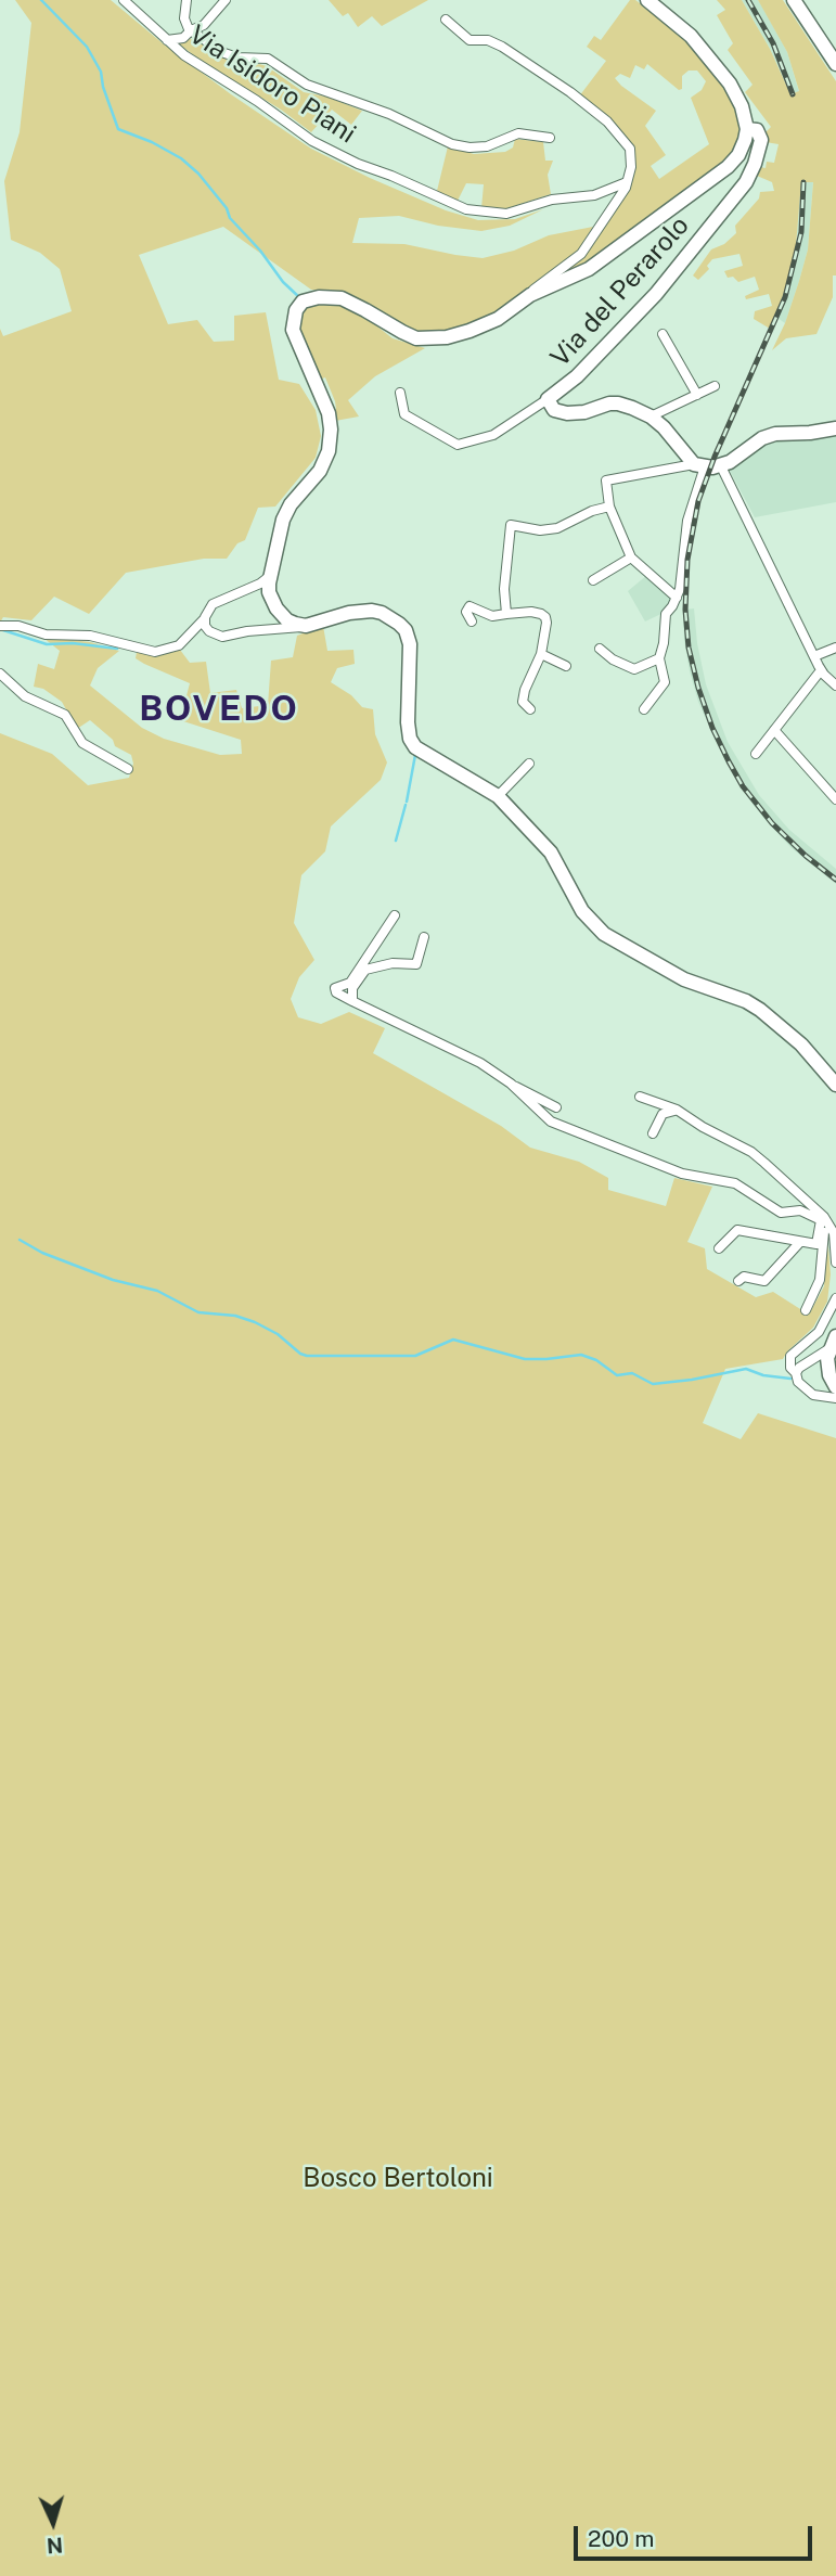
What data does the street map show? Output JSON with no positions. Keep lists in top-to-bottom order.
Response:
{
  "streets": {
    "main road": ["Via del Perarolo"],
    "street": ["Via Isidoro Piani"]
  },
  "districts": ["BOVEDO"],
  "parks": ["Bosco Bertoloni"],
  "scale_bar": "200 m",
  "north": "bottom"
}
